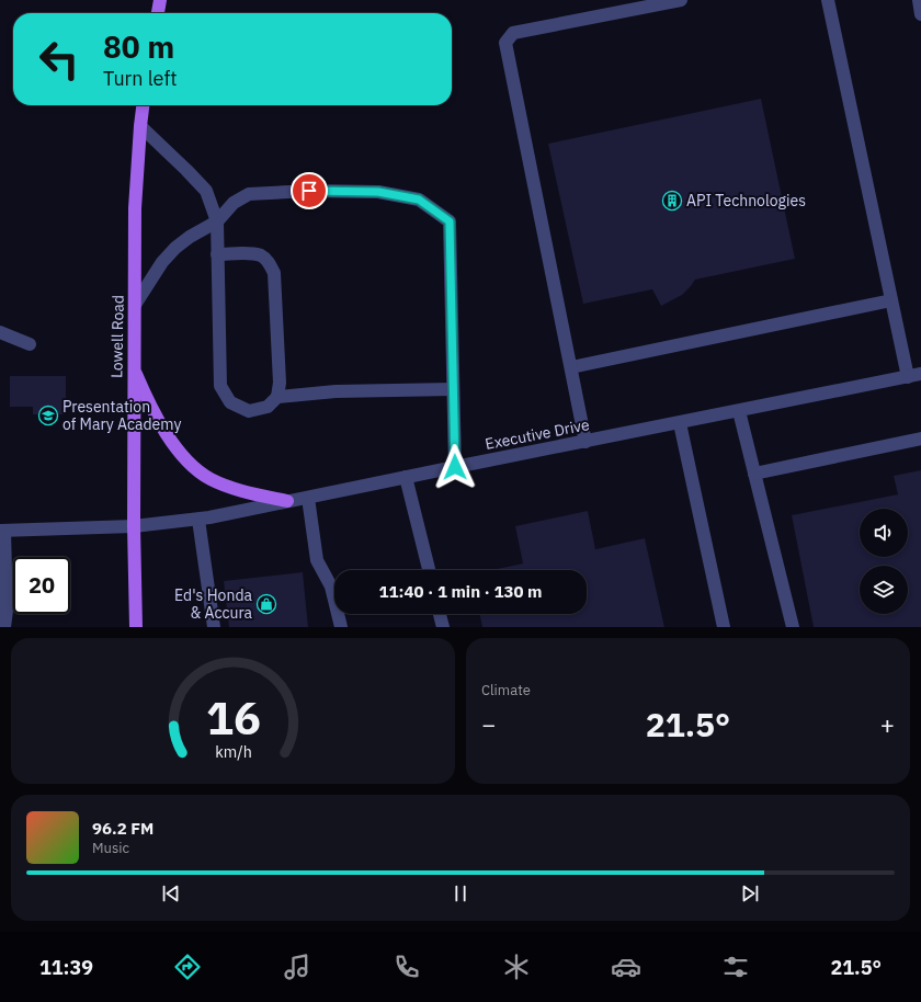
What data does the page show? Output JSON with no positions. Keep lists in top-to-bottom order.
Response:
{
  "streets": {
    "main road": ["Lowell Road"],
    "street": ["Executive Drive"]
  },
  "crossings": [
    ["Lowell Road", "Executive Drive"]
  ],
  "places": {
    "building": ["API Technologies"],
    "school or university": ["Presentation of Mary Academy"],
    "shop": ["Ed's Honda & Accura"]
  },
  "page": {
    "turn": ["80 m", "Turn left"],
    "limit": "20",
    "trip": "11:40 · 1 min · 130 m",
    "tile": "Climate",
    "heat": ["−", "21.5°", "+"],
    "song": ["96.2 FM", "Music"],
    "tabs": ["11:39", "21.5°"],
    "gauge": ["16", "km/h"]
  }
}
